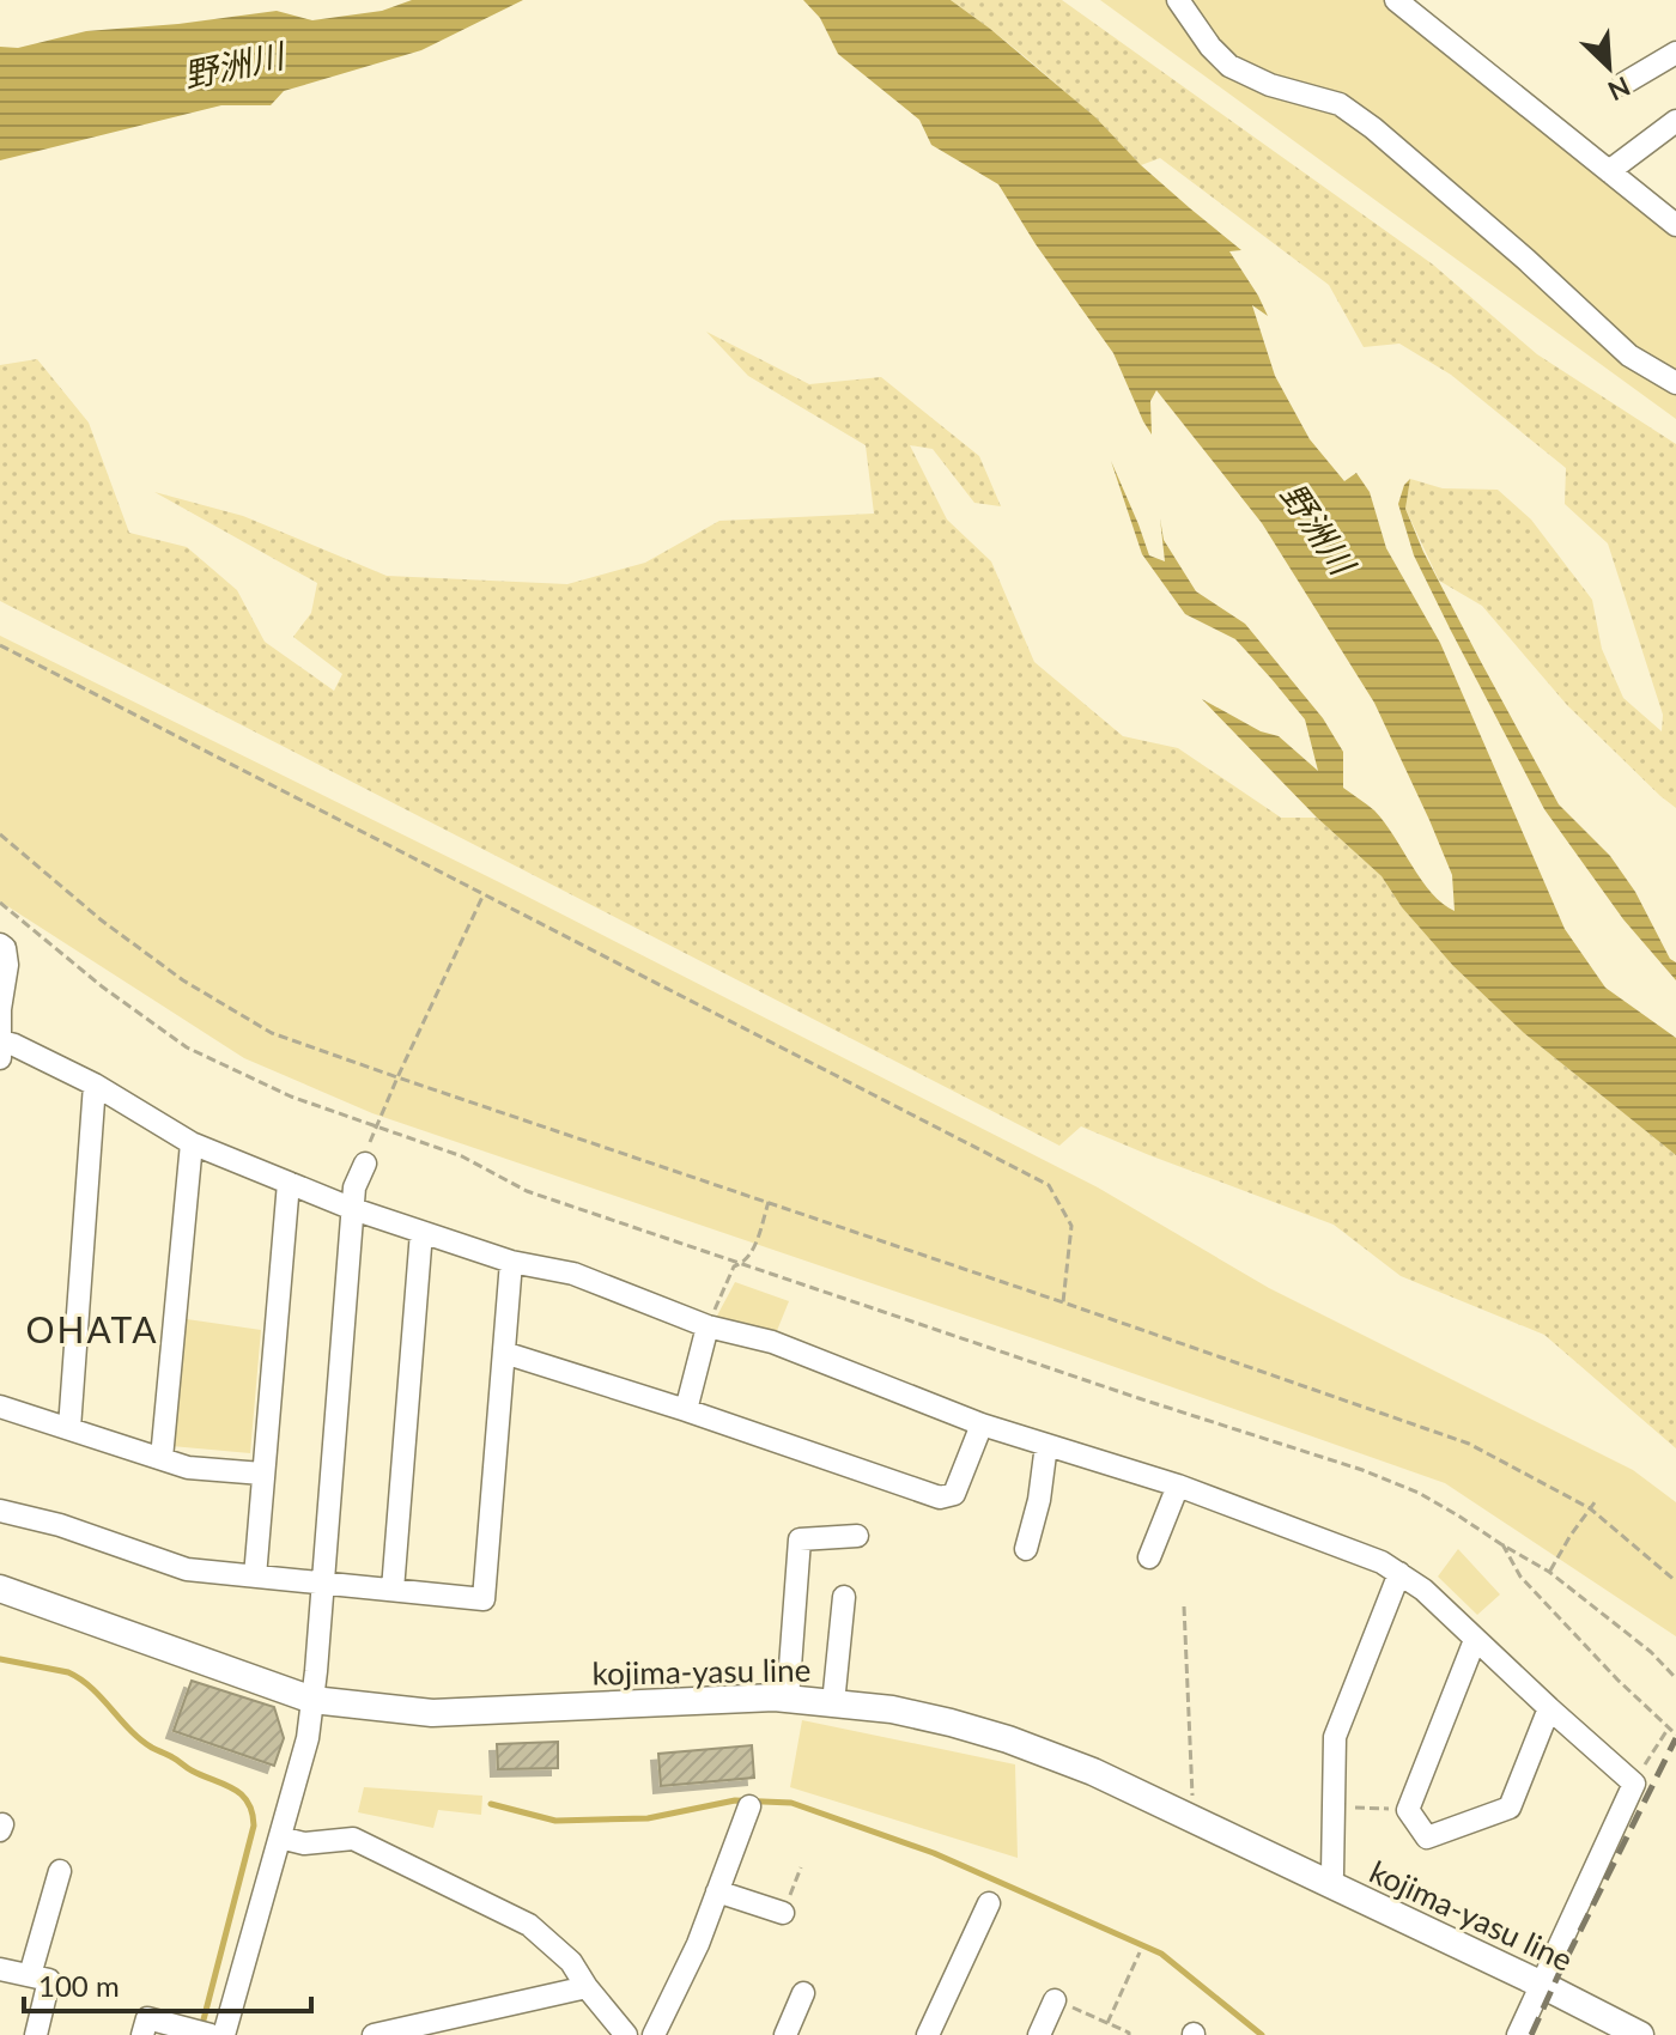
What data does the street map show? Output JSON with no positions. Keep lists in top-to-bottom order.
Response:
{
  "streets": {
    "main road": ["kojima-yasu line"]
  },
  "districts": ["OHATA"],
  "water": ["野洲川"],
  "scale_bar": "100 m",
  "north": "bottom right"
}
